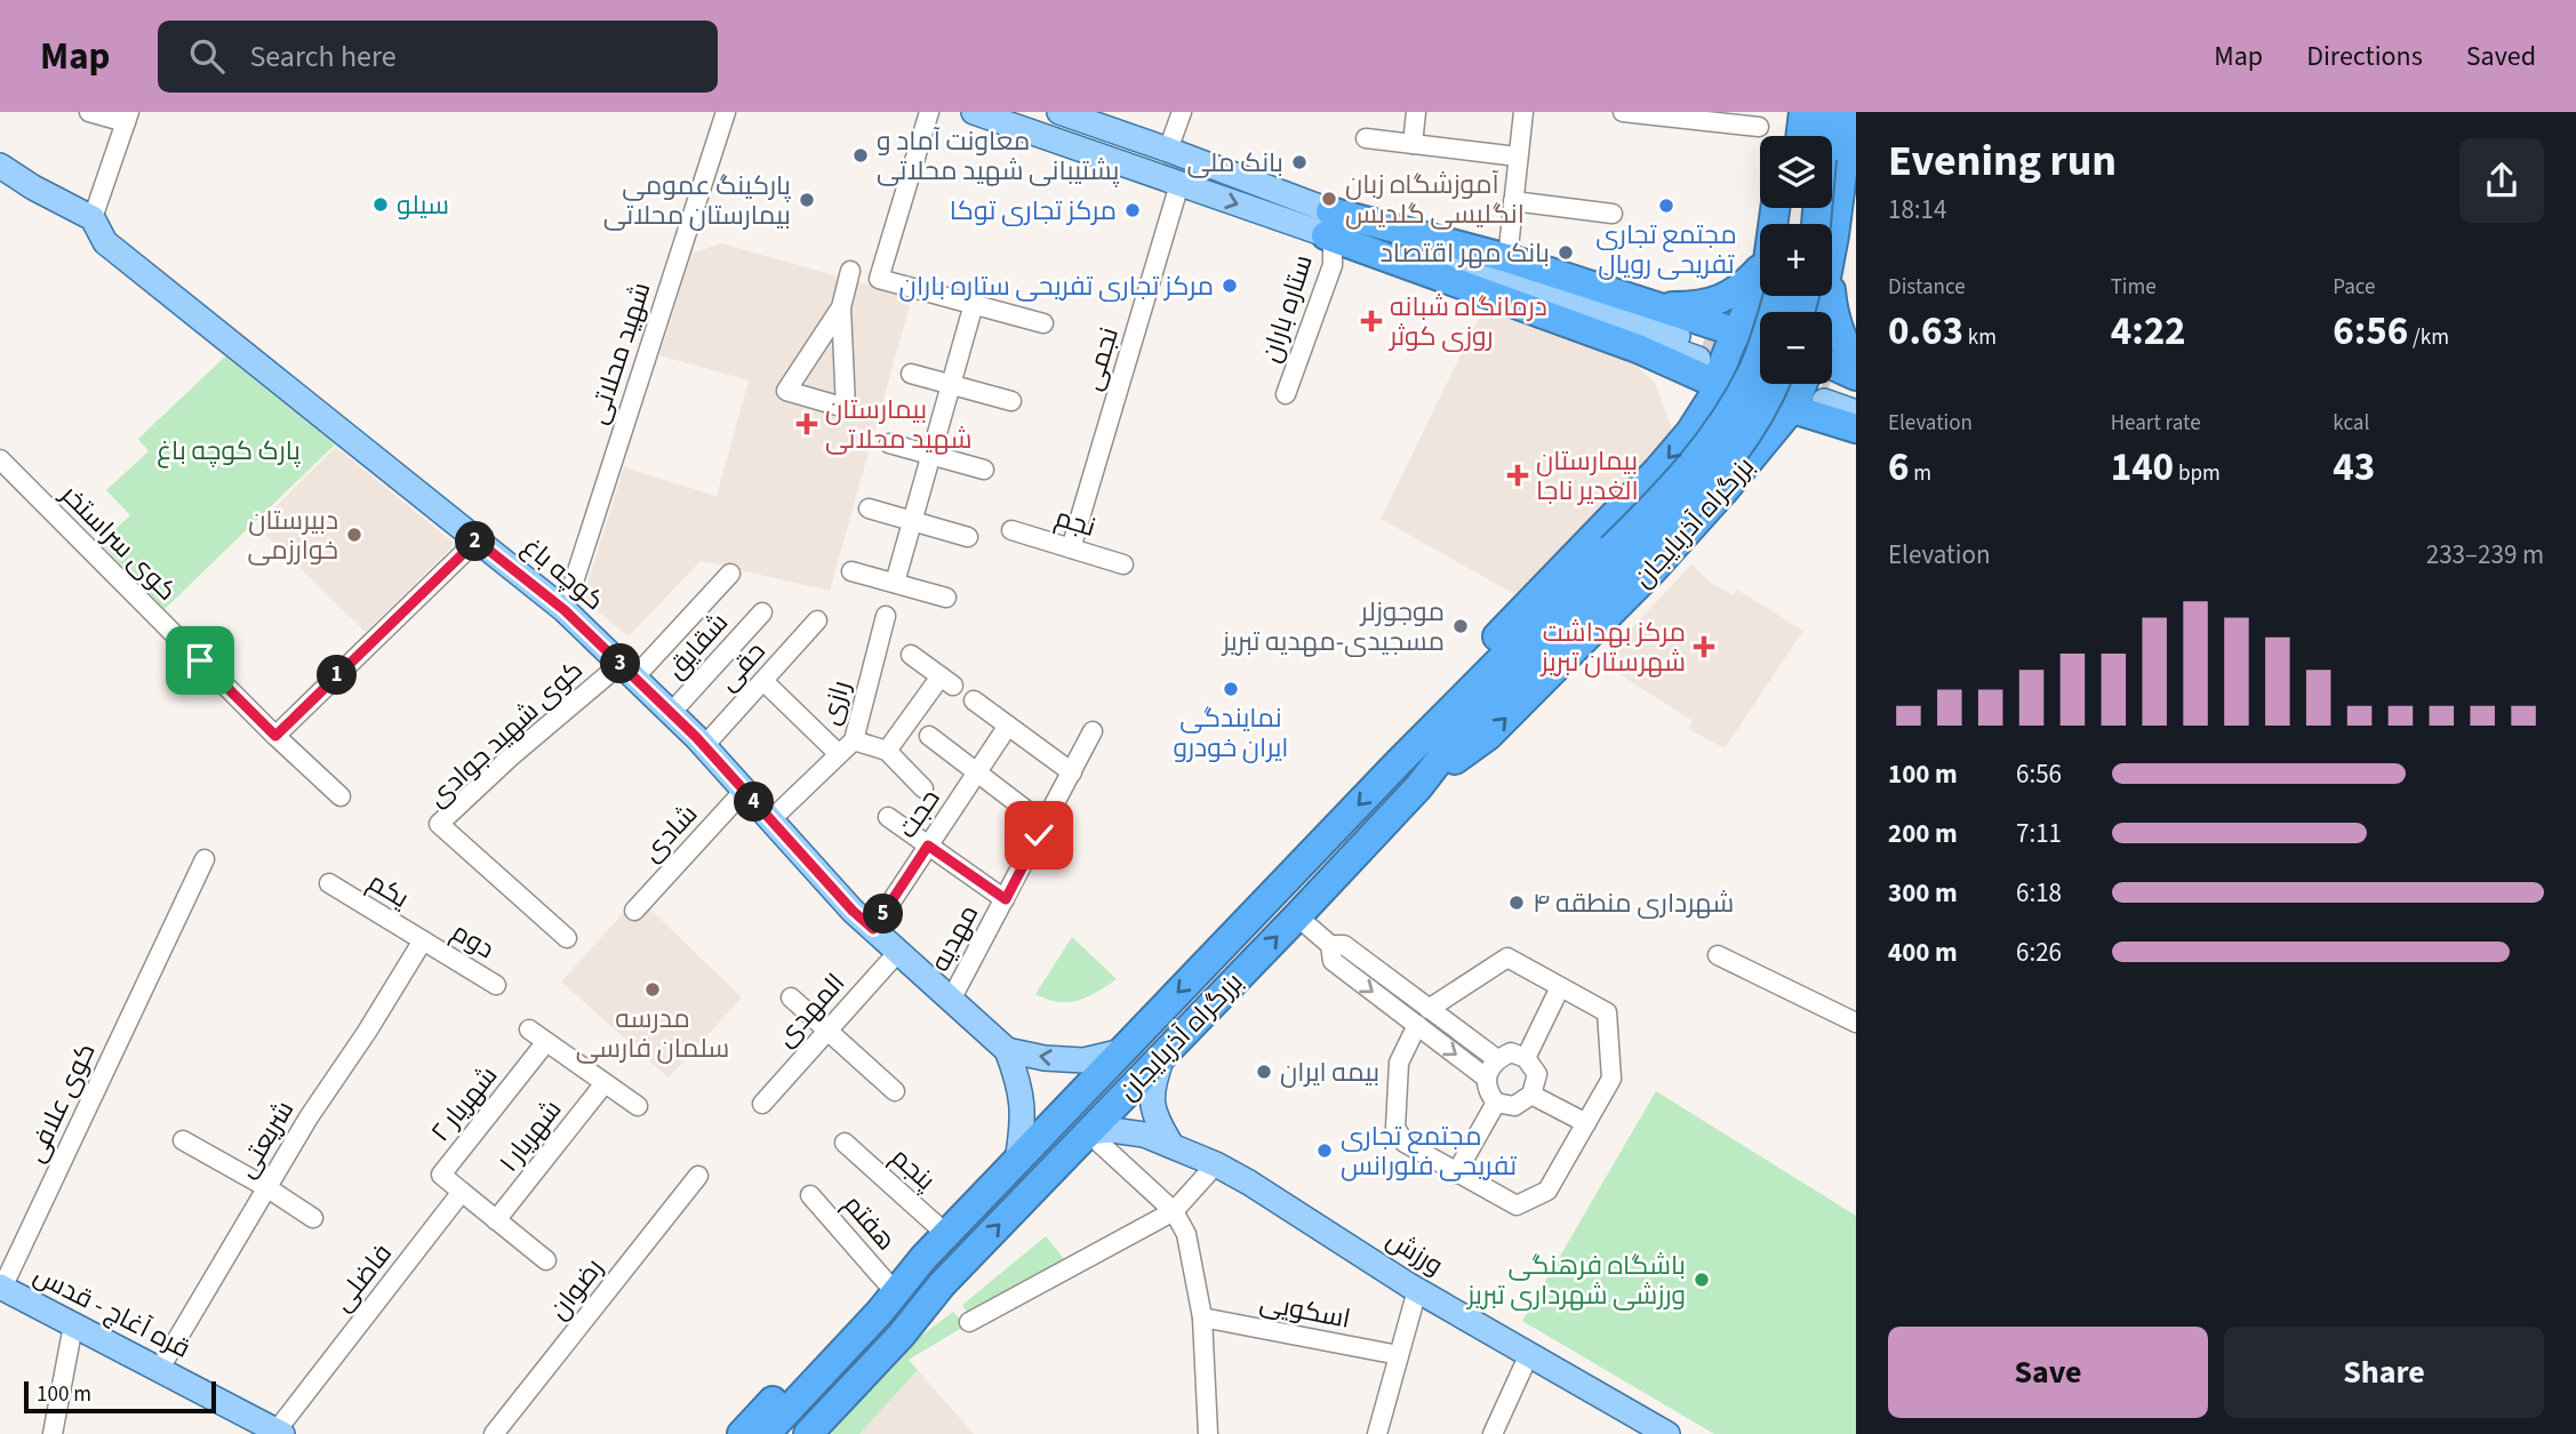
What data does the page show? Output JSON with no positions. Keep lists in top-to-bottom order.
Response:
{
  "streets": {
    "highway": ["بزرگراه آذربایجان"],
    "main road": ["کوچه باغ", "ورزش", "قره آغاج - قدس"],
    "street": [
      "ستاره باران",
      "شهید محلاتی",
      "نجمی",
      "نجم",
      "کوی سراستخر",
      "شقایق",
      "حقی",
      "رازی",
      "کوی شهید جوادی",
      "حجت",
      "شادی",
      "یکم",
      "مهدیه",
      "دوم",
      "المهدی",
      "کوی علافی",
      "شهریار ۲",
      "شهریار ۱",
      "شریعتی",
      "پنجم",
      "هفتم",
      "فاضلی",
      "رضوان",
      "اسکویی"
    ]
  },
  "crossings": [
    ["شهید محلاتی", "کوچه باغ"],
    ["نجمی", "نجم"],
    ["بزرگراه آذربایجان", "پنجم"],
    ["بزرگراه آذربایجان", "هفتم"],
    ["بزرگراه آذربایجان", "ورزش"],
    ["کوچه باغ", "شقایق"],
    ["کوچه باغ", "حقی"],
    ["کوچه باغ", "رازی"],
    ["کوچه باغ", "کوی شهید جوادی"],
    ["کوچه باغ", "حجت"],
    ["کوچه باغ", "شادی"],
    ["کوچه باغ", "مهدیه"],
    ["کوچه باغ", "المهدی"],
    ["یکم", "دوم"],
    ["یکم", "شریعتی"],
    ["دوم", "شریعتی"],
    ["کوی علافی", "قره آغاج - قدس"],
    ["شهریار ۲", "فاضلی"],
    ["شریعتی", "قره آغاج - قدس"],
    ["فاضلی", "قره آغاج - قدس"]
  ],
  "parks": ["پارک کوچه باغ"],
  "places": {
    "other": [
      "معاونت آماد و پشتیبانی شهید محلاتی",
      "بانک ملی",
      "آموزشگاه زبان انگلیسی گلدیس",
      "پارکینگ عمومی بیمارستان محلاتی",
      "سیلو",
      "مجتمع تجاری تفریحی رویال",
      "مرکز تجاری توکا",
      "بانک مهر اقتصاد",
      "مرکز تجاری تفریحی ستاره باران",
      "دبیرستان خوارزمی",
      "موجوزلر مسجیدی-مهدیه تبریز",
      "نمایندگی ایران خودرو",
      "شهرداری منطقه ۴",
      "مدرسه سلمان فارسی",
      "بیمه ایران",
      "مجتمع تجاری تفریحی فلورانس",
      "باشگاه فرهنگی ورزشی شهرداری تبریز"
    ],
    "health": [
      "درمانگاه شبانه روزی کوثر",
      "بیمارستان شهید محلاتی",
      "بیمارستان الغدیر ناجا",
      "مرکز بهداشت شهرستان تبریز"
    ]
  },
  "scale_bar": "100 m",
  "page": {
    "header": "Map",
    "search": "Search here",
    "nav": ["Map", "Directions", "Saved"],
    "heading": ["Evening run", "18:14"],
    "map_buttons": ["+", "−"],
    "stats": [
      ["Distance", "0.63 km"],
      ["Time", "4:22"],
      ["Pace", "6:56 /km"],
      ["Elevation", "6 m"],
      ["Heart rate", "140 bpm"],
      ["kcal", "43"]
    ],
    "chart": ["Elevation", "233–239 m"],
    "pins": [
      "2",
      "3",
      "1",
      "4",
      "5"
    ],
    "list": [
      {
        "name": "100 m",
        "note": "6:56"
      },
      {
        "name": "200 m",
        "note": "7:11"
      },
      {
        "name": "300 m",
        "note": "6:18"
      },
      {
        "name": "400 m",
        "note": "6:26"
      }
    ],
    "buttons": ["Save", "Share"],
    "scale": "100 m"
  }
}
